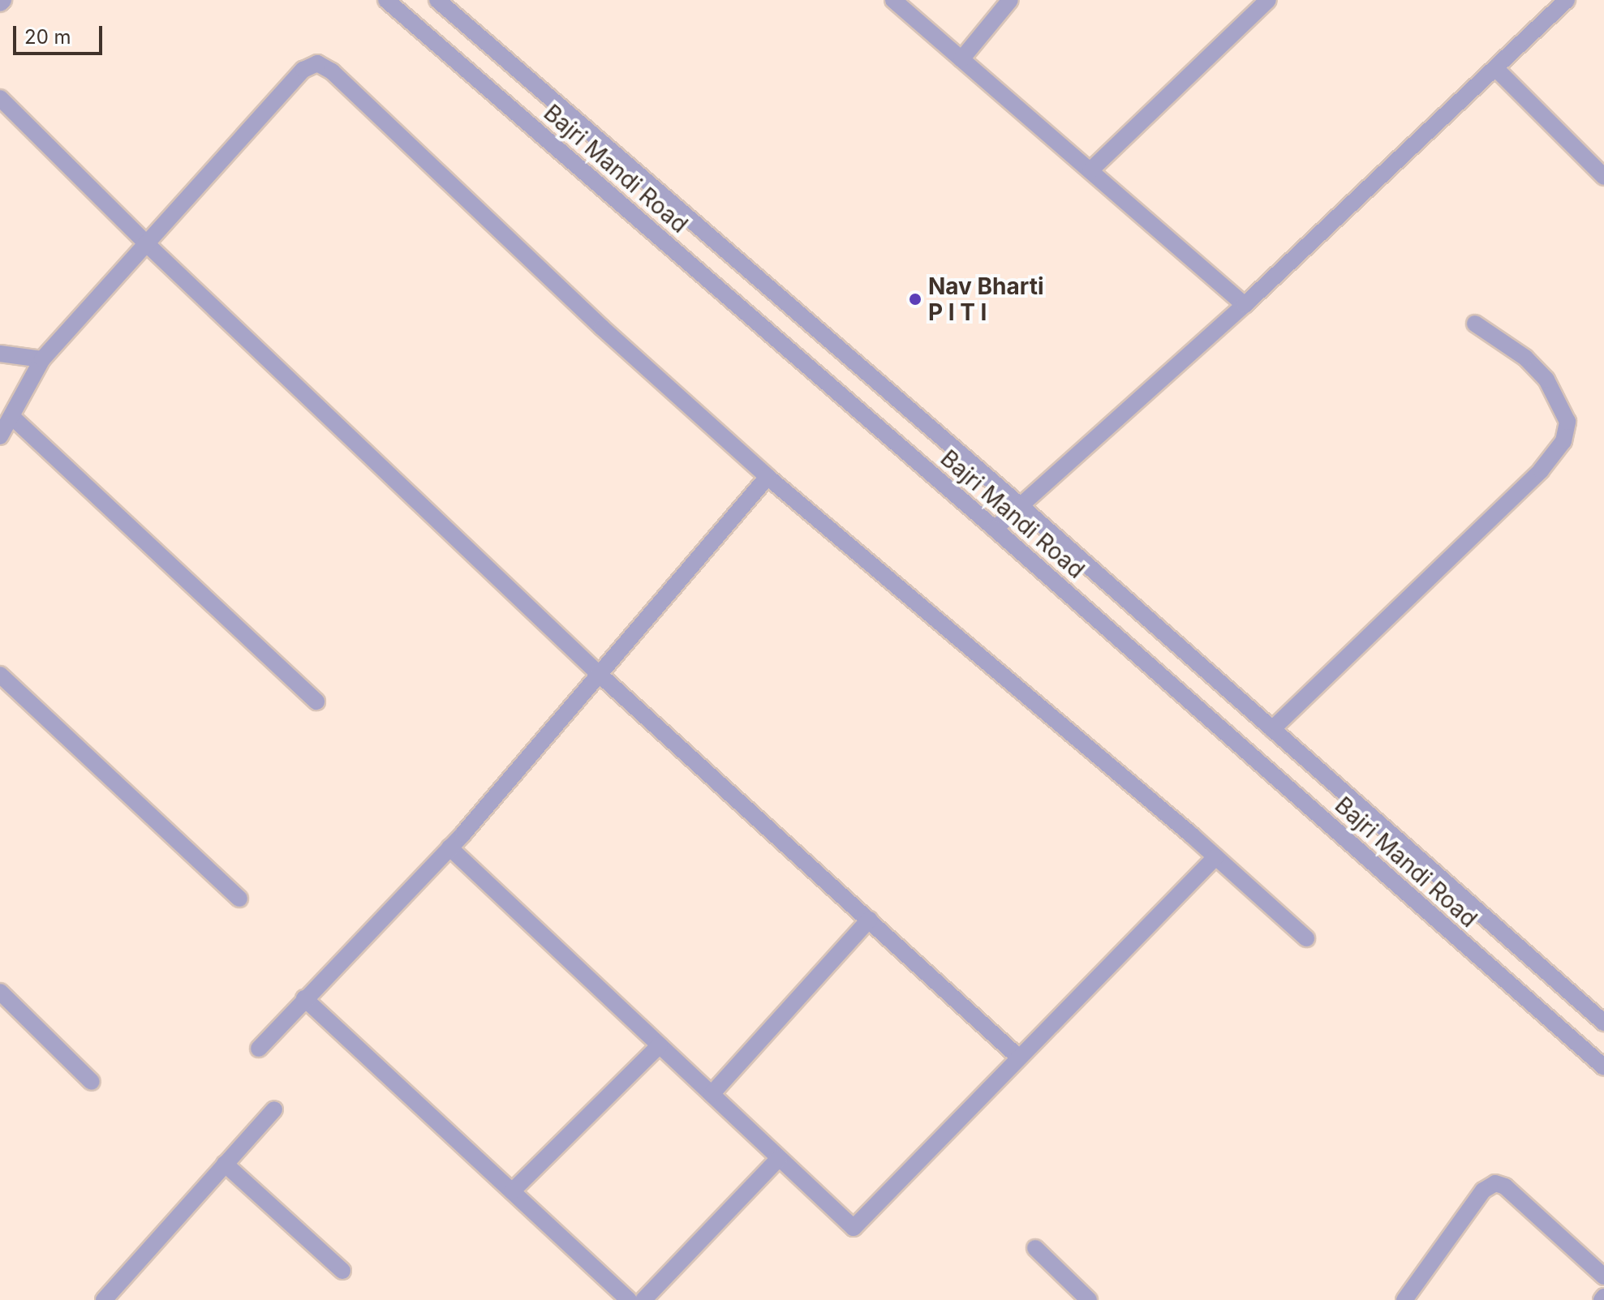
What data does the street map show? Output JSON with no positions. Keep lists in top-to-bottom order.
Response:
{
  "streets": {
    "street": ["Bajri Mandi Road"]
  },
  "places": ["Nav Bharti P I T I"],
  "scale_bar": "20 m"
}
